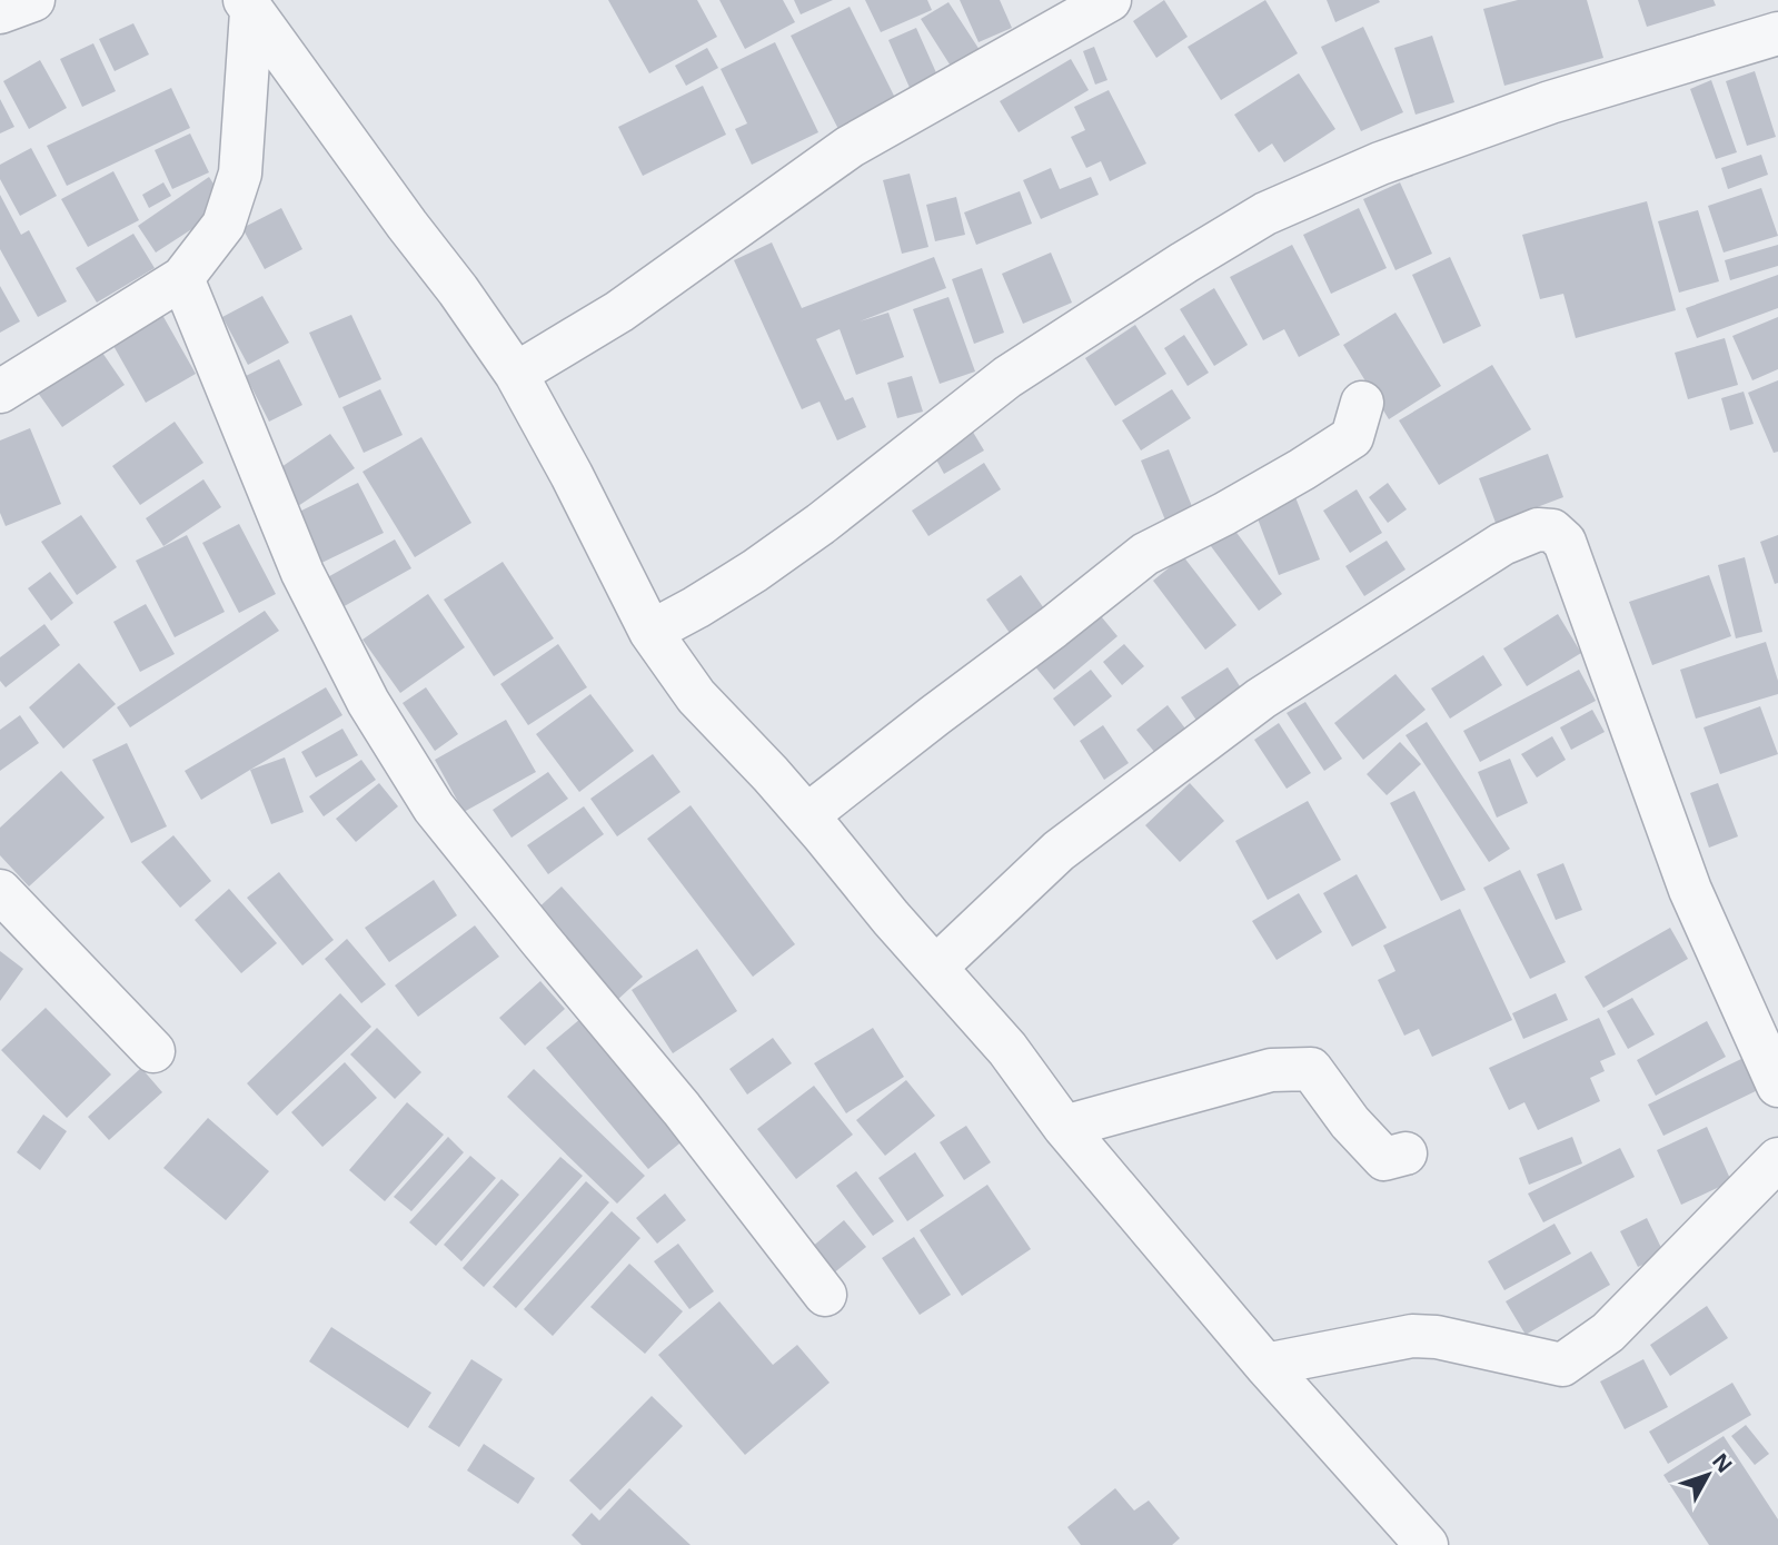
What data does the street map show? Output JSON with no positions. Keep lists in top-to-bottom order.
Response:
{
  "north": "top right"
}
